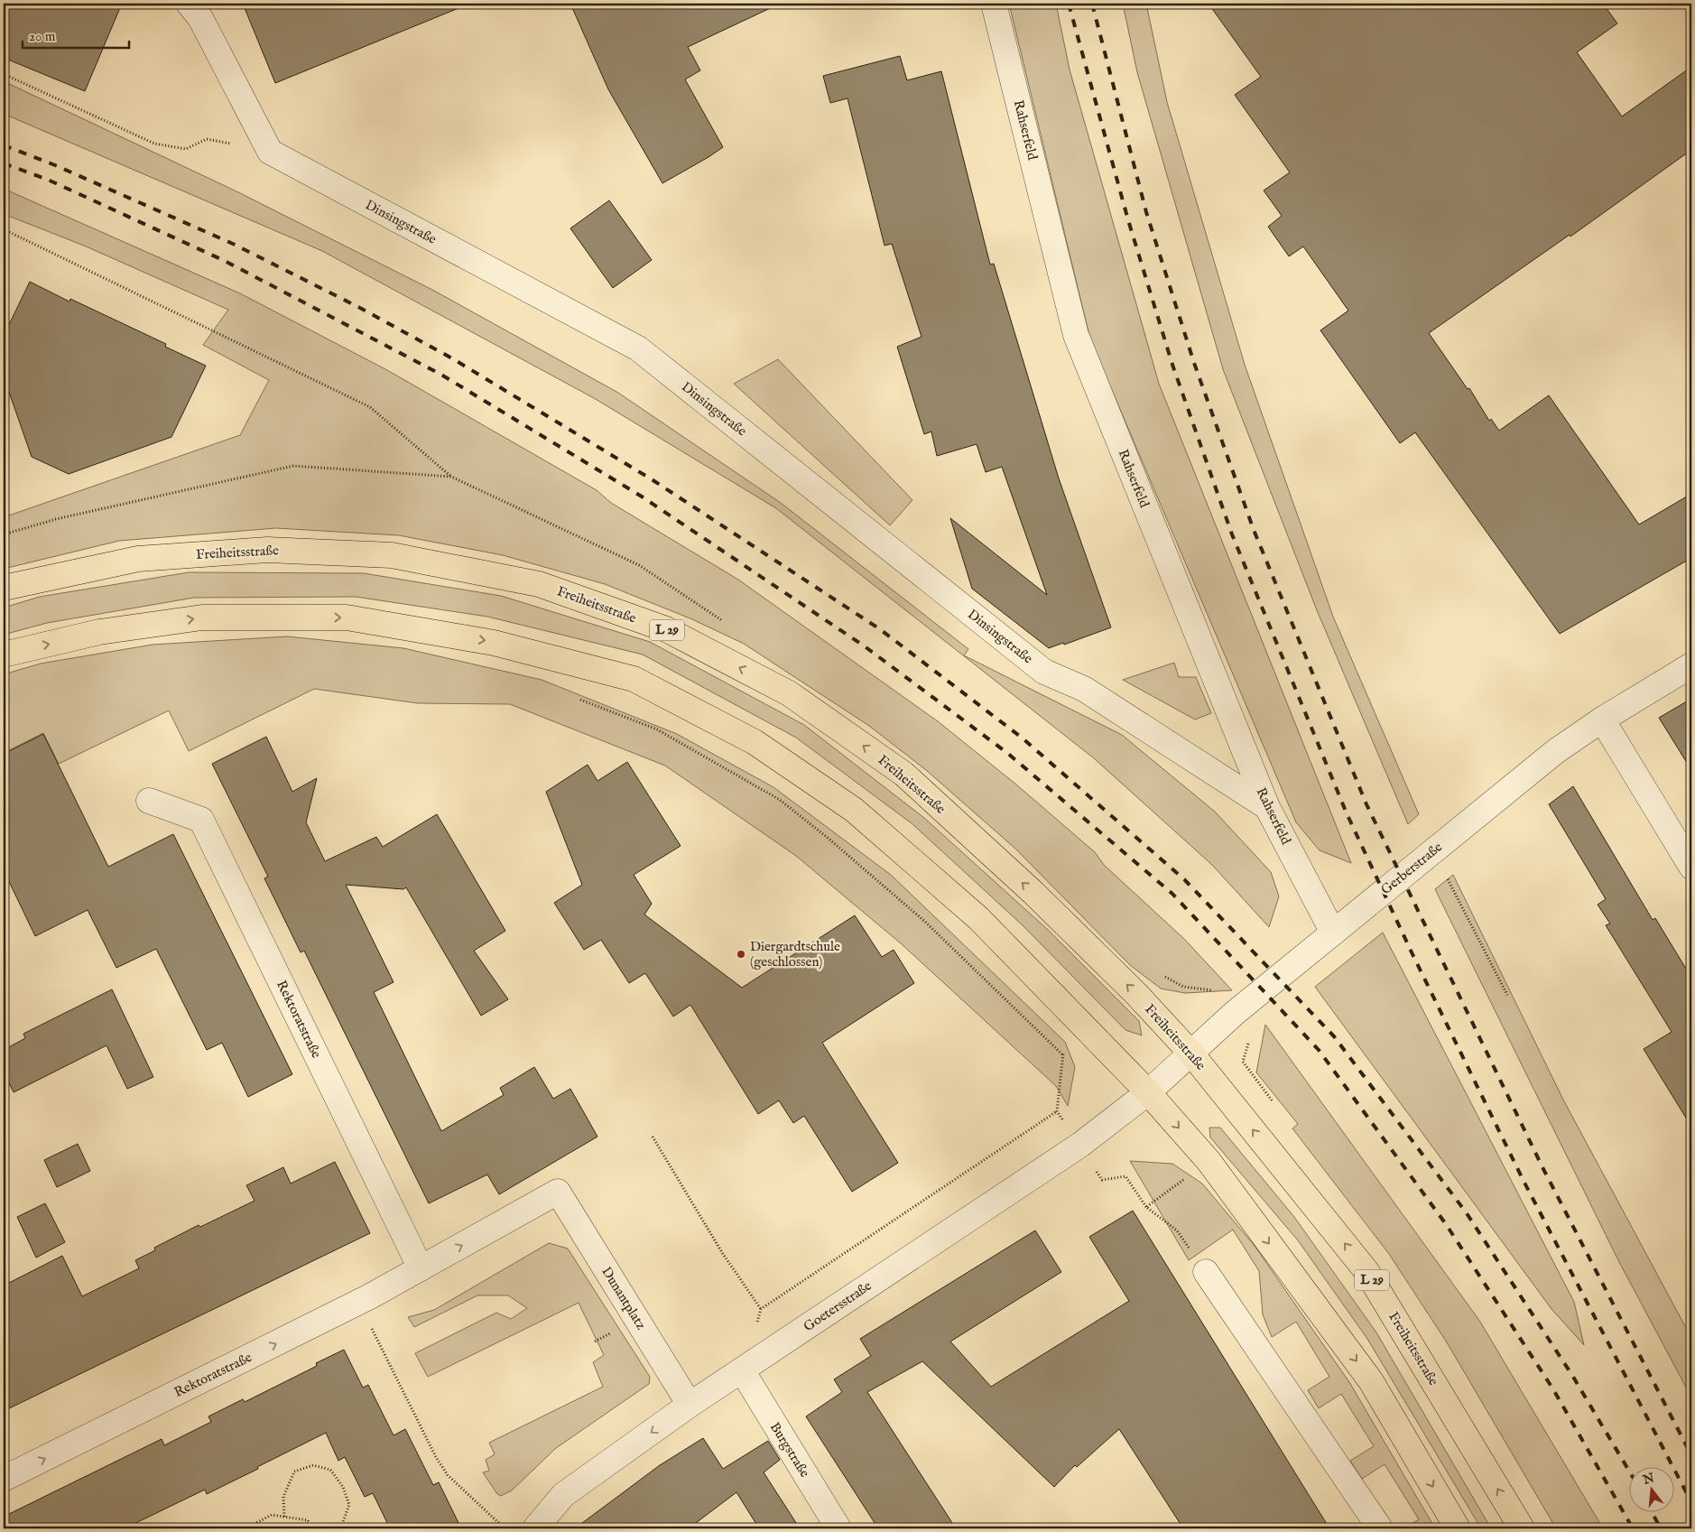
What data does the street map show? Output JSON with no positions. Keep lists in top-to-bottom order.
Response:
{
  "streets": {
    "main road": ["Freiheitsstraße", "L 29"],
    "street": [
      "Rahserfeld",
      "Dinsingstraße",
      "Gerberstraße",
      "Rektoratstraße",
      "Dunantplatz",
      "Goetersstraße",
      "Burgstraße"
    ]
  },
  "crossings": [
    ["Rahserfeld", "Dinsingstraße"],
    ["Rahserfeld", "Gerberstraße"],
    ["Freiheitsstraße", "Gerberstraße"],
    ["Gerberstraße", "Goetersstraße"],
    ["Rektoratstraße", "Dunantplatz"],
    ["Dunantplatz", "Goetersstraße"],
    ["Goetersstraße", "Burgstraße"]
  ],
  "one_way": ["Rektoratstraße"],
  "places": ["Diergardtschule (geschlossen)"],
  "scale_bar": "20 m",
  "north": "top"
}
